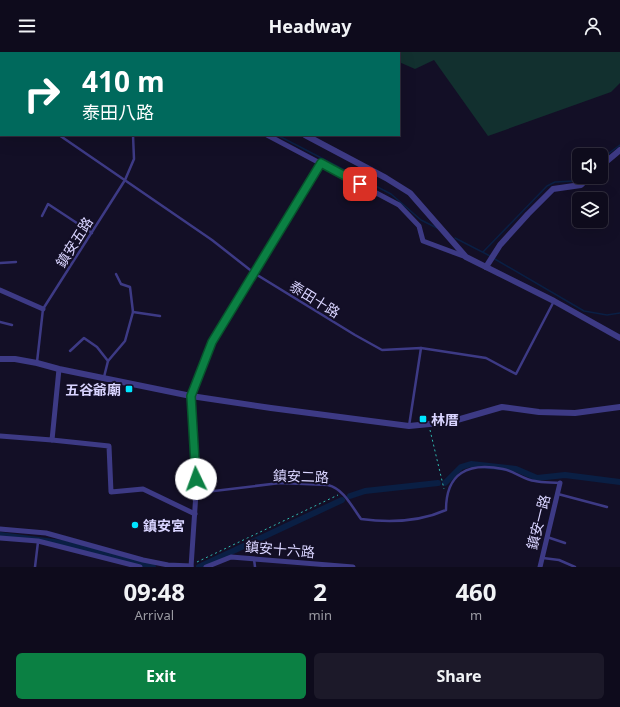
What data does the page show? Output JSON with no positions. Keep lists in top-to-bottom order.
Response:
{
  "streets": {
    "street": ["鎮安一路", "鎮安十六路"],
    "lane": ["鎮安五路", "泰田十路", "鎮安二路"]
  },
  "crossings": [
    ["鎮安五路", "泰田十路"],
    ["鎮安二路", "鎮安一路"]
  ],
  "places": {
    "transit": ["五谷爺廟", "林厝"],
    "other": ["鎮安宮"]
  },
  "page": {
    "header": "Headway",
    "turn": ["410 m", "泰田八路"],
    "eta": [
      "09:48",
      "Arrival",
      "2",
      "min",
      "460",
      "m"
    ],
    "buttons": ["Exit", "Share"]
  }
}
